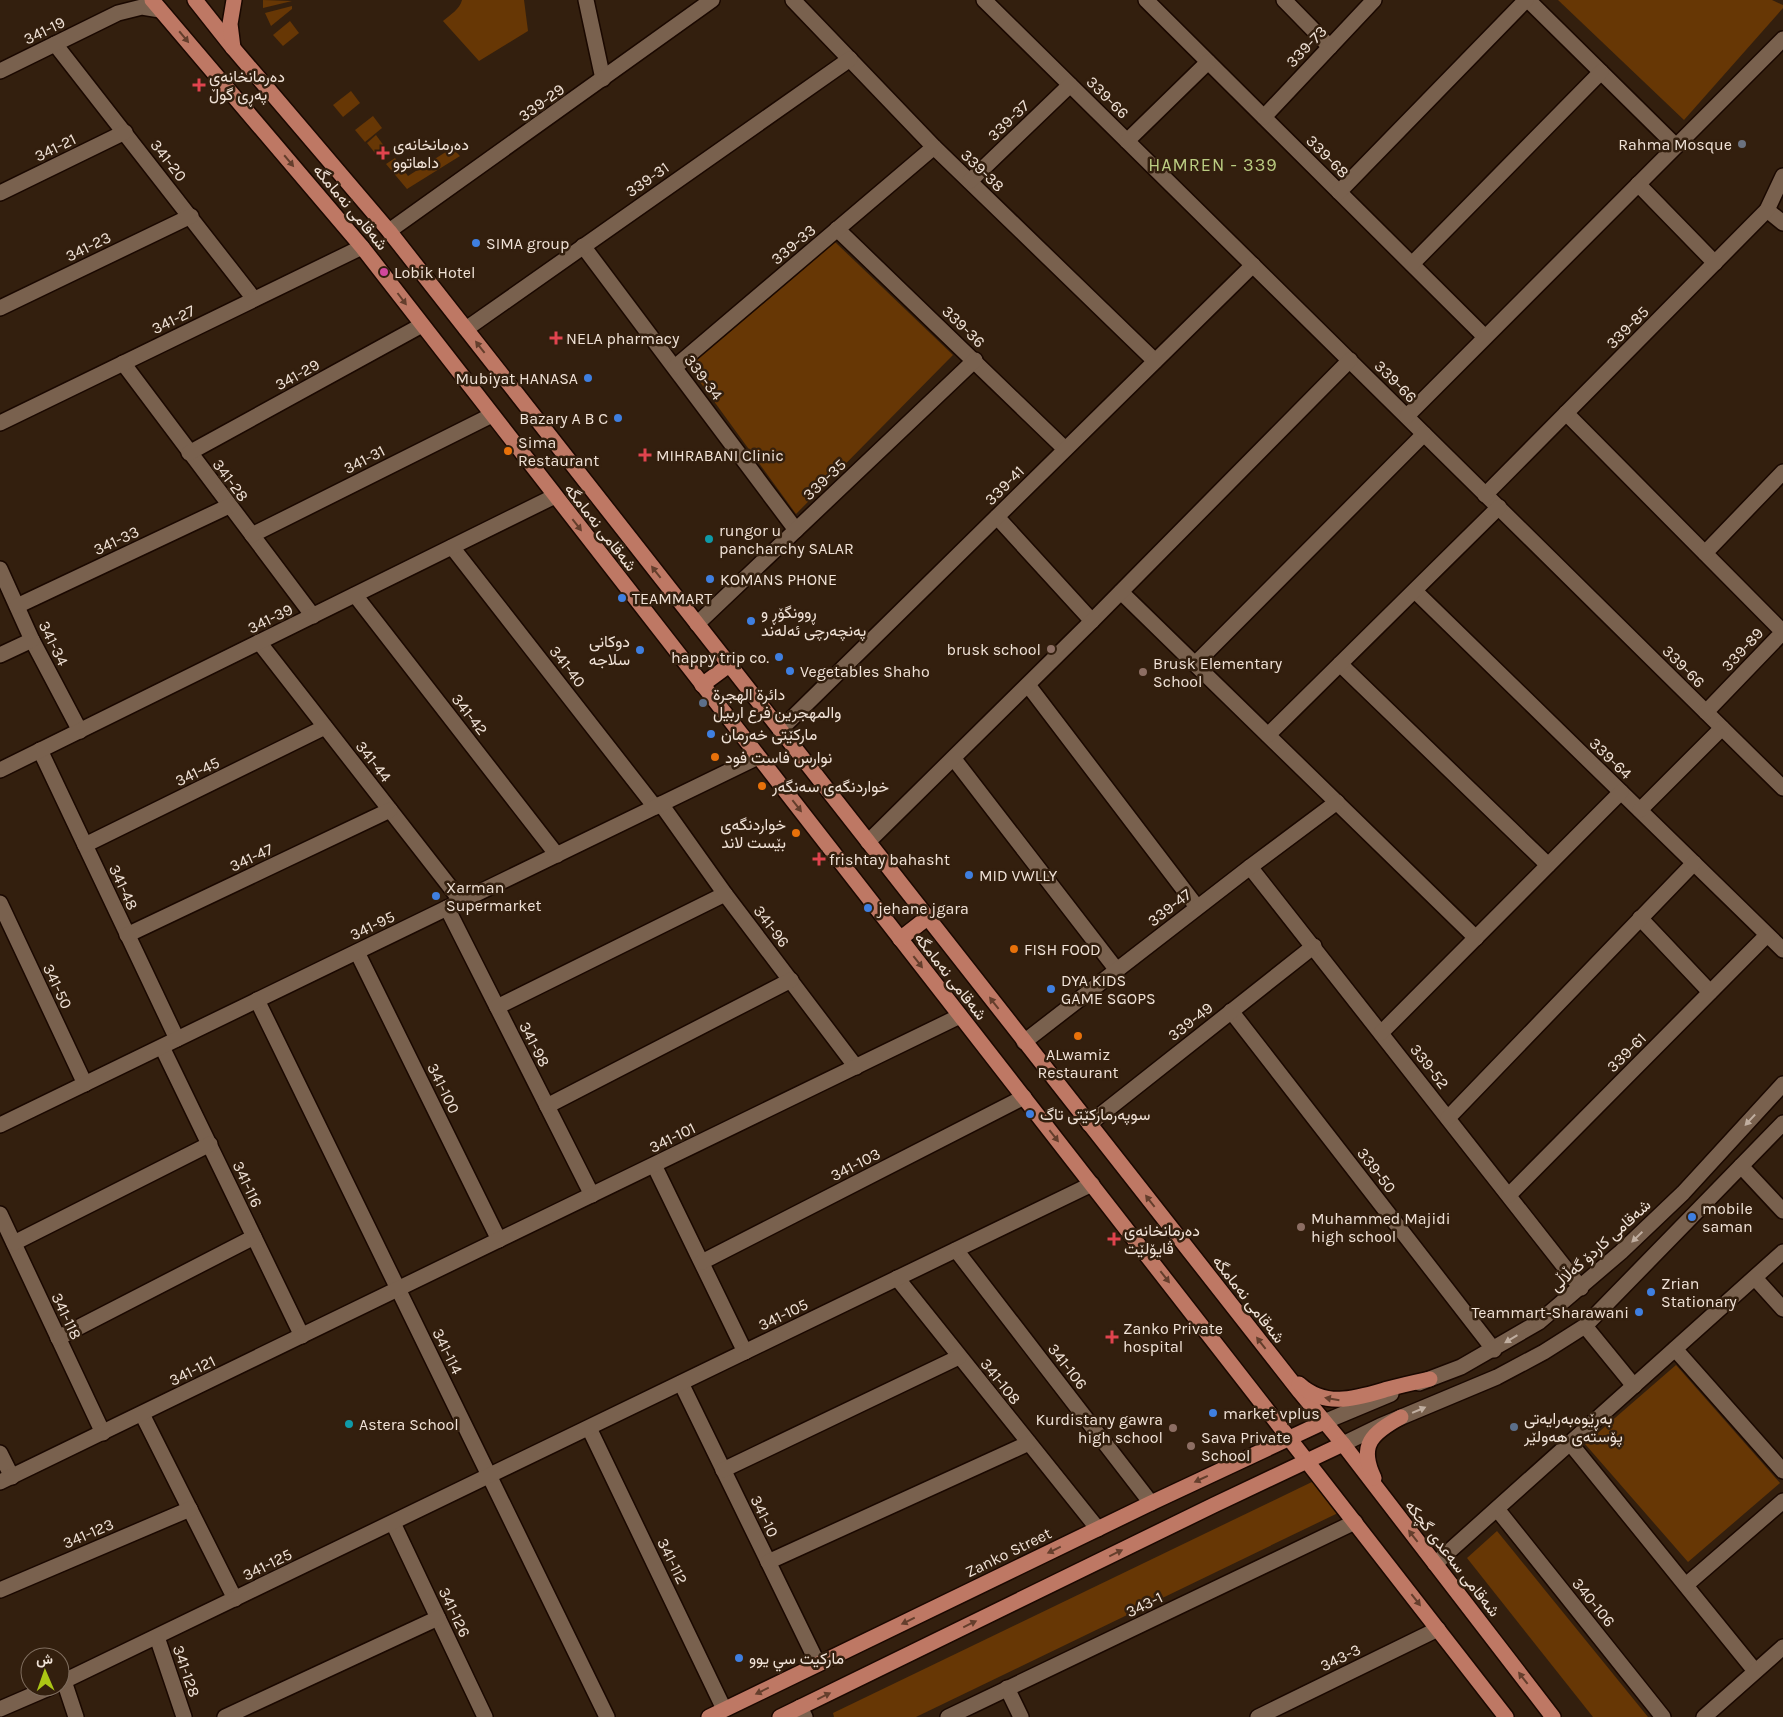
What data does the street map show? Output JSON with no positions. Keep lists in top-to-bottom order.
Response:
{
  "streets": {
    "main road": ["شەقامی نەمامگە", "Zanko Street", "شەقامی سەعدی گچکە"],
    "street": [
      "341-19",
      "339-73",
      "339-66",
      "339-29",
      "339-37",
      "341-21",
      "339-68",
      "341-20",
      "339-38",
      "339-31",
      "339-33",
      "341-23",
      "341-27",
      "339-36",
      "339-85",
      "341-29",
      "339-34",
      "341-31",
      "339-35",
      "341-28",
      "339-41",
      "341-33",
      "341-39",
      "341-34",
      "339-89",
      "341-40",
      "341-42",
      "339-64",
      "341-44",
      "341-45",
      "341-47",
      "341-48",
      "339-47",
      "341-95",
      "341-96",
      "341-50",
      "339-49",
      "341-98",
      "339-61",
      "339-52",
      "341-100",
      "341-101",
      "341-103",
      "339-50",
      "341-116",
      "شەقامی کاردۆ گەڵاڵی",
      "341-105",
      "341-118",
      "341-114",
      "341-106",
      "341-121",
      "341-108",
      "341-10",
      "341-123",
      "341-112",
      "341-125",
      "340-106",
      "343-1",
      "341-126",
      "343-3",
      "341-128"
    ]
  },
  "crossings": [
    ["341-19", "341-20"],
    ["341-19", "شەقامی نەمامگە"],
    ["339-73", "339-68"],
    ["339-66", "339-37"],
    ["339-66", "339-85"],
    ["339-66", "339-41"],
    ["339-66", "339-89"],
    ["339-29", "شەقامی نەمامگە"],
    ["339-37", "339-38"],
    ["341-21", "341-20"],
    ["341-20", "341-23"],
    ["341-20", "341-27"],
    ["339-38", "339-31"],
    ["339-38", "339-33"],
    ["339-38", "339-41"],
    ["339-31", "شەقامی نەمامگە"],
    ["339-31", "339-34"],
    ["شەقامی نەمامگە", "341-27"],
    ["شەقامی نەمامگە", "341-29"],
    ["شەقامی نەمامگە", "341-31"],
    ["شەقامی نەمامگە", "339-35"],
    ["شەقامی نەمامگە", "339-41"],
    ["شەقامی نەمامگە", "341-39"],
    ["شەقامی نەمامگە", "339-47"],
    ["شەقامی نەمامگە", "341-95"],
    ["شەقامی نەمامگە", "339-49"],
    ["شەقامی نەمامگە", "341-101"],
    ["شەقامی نەمامگە", "341-103"],
    ["شەقامی نەمامگە", "شەقامی کاردۆ گەڵاڵی"],
    ["شەقامی نەمامگە", "341-105"],
    ["شەقامی نەمامگە", "Zanko Street"],
    ["شەقامی نەمامگە", "شەقامی سەعدی گچکە"],
    ["339-33", "339-36"],
    ["339-33", "339-34"],
    ["341-27", "341-28"],
    ["339-36", "339-35"],
    ["339-36", "339-41"],
    ["341-29", "341-28"],
    ["339-34", "339-35"],
    ["341-31", "341-28"],
    ["341-28", "341-33"],
    ["341-28", "341-39"],
    ["341-33", "341-34"],
    ["341-39", "341-34"],
    ["341-39", "341-40"],
    ["341-39", "341-42"],
    ["341-39", "341-44"],
    ["341-39", "341-48"],
    ["341-40", "341-95"],
    ["341-40", "341-96"],
    ["341-42", "341-95"],
    ["339-64", "339-61"],
    ["341-44", "341-45"],
    ["341-44", "341-47"],
    ["341-44", "341-95"],
    ["341-45", "341-48"],
    ["341-47", "341-48"],
    ["341-48", "341-95"],
    ["339-47", "339-52"],
    ["341-95", "341-96"],
    ["341-95", "341-50"],
    ["341-95", "341-98"],
    ["341-95", "341-100"],
    ["341-95", "341-116"],
    ["341-95", "341-114"],
    ["341-96", "341-101"],
    ["339-49", "339-52"],
    ["339-49", "339-50"],
    ["341-98", "341-101"],
    ["339-61", "339-52"],
    ["339-52", "شەقامی کاردۆ گەڵاڵی"],
    ["341-100", "341-101"],
    ["341-101", "341-114"],
    ["341-101", "341-121"],
    ["339-50", "شەقامی کاردۆ گەڵاڵی"],
    ["341-116", "341-121"],
    ["شەقامی کاردۆ گەڵاڵی", "Zanko Street"],
    ["شەقامی کاردۆ گەڵاڵی", "شەقامی سەعدی گچکە"],
    ["341-105", "341-114"],
    ["341-105", "341-106"],
    ["341-105", "341-108"],
    ["341-105", "341-10"],
    ["341-105", "341-112"],
    ["341-105", "341-125"],
    ["341-118", "341-121"],
    ["341-114", "341-121"],
    ["341-114", "341-125"],
    ["341-106", "Zanko Street"],
    ["341-108", "Zanko Street"],
    ["341-10", "Zanko Street"],
    ["Zanko Street", "شەقامی سەعدی گچکە"],
    ["Zanko Street", "341-112"],
    ["341-125", "341-126"],
    ["341-125", "341-128"]
  ],
  "districts": ["HAMREN - 339"],
  "places": {
    "health": [
      "دەرمانخانەی پەڕی گوڵ",
      "دەرمانخانەی داهاتوو",
      "NELA pharmacy",
      "MIHRABANI Clinic",
      "frishtay bahasht",
      "دەرمانخانەی ڤایۆلێت",
      "Zanko Private hospital"
    ],
    "other": [
      "Rahma Mosque",
      "SIMA group",
      "Lobik Hotel",
      "Mubiyat HANASA",
      "Bazary A B C",
      "Sima Restaurant",
      "rungor u pancharchy SALAR",
      "KOMANS PHONE",
      "TEAMMART",
      "ڕوونگۆڕ و پەنچەرچی ئەلەند",
      "brusk school",
      "دوكانى سلاجه",
      "happy trip co.",
      "Vegetables Shaho",
      "Brusk Elementary School",
      "دائرة الهجرة والمهجرين فرع اربيل",
      "مارکێتی خەرمان",
      "نوارس فاست فود",
      "خواردنگەی سەنگەر",
      "خواردنگەی بێست لاند",
      "MID VWLLY",
      "Xarman Supermarket",
      "jehane jgara",
      "FISH FOOD",
      "DYA KIDS GAME SGOPS",
      "ALwamiz Restaurant",
      "سوپەرمارکێتی تاگ",
      "mobile saman",
      "Muhammed Majidi high school",
      "Zrian Stationary",
      "Teammart-Sharawani",
      "market vplus",
      "Astera School",
      "بەڕێوەبەرایەتی پۆستەی هەولێر",
      "Kurdistany gawra high school",
      "Sava Private School",
      "ماركيت سي يوو"
    ]
  },
  "north": "top"
}
